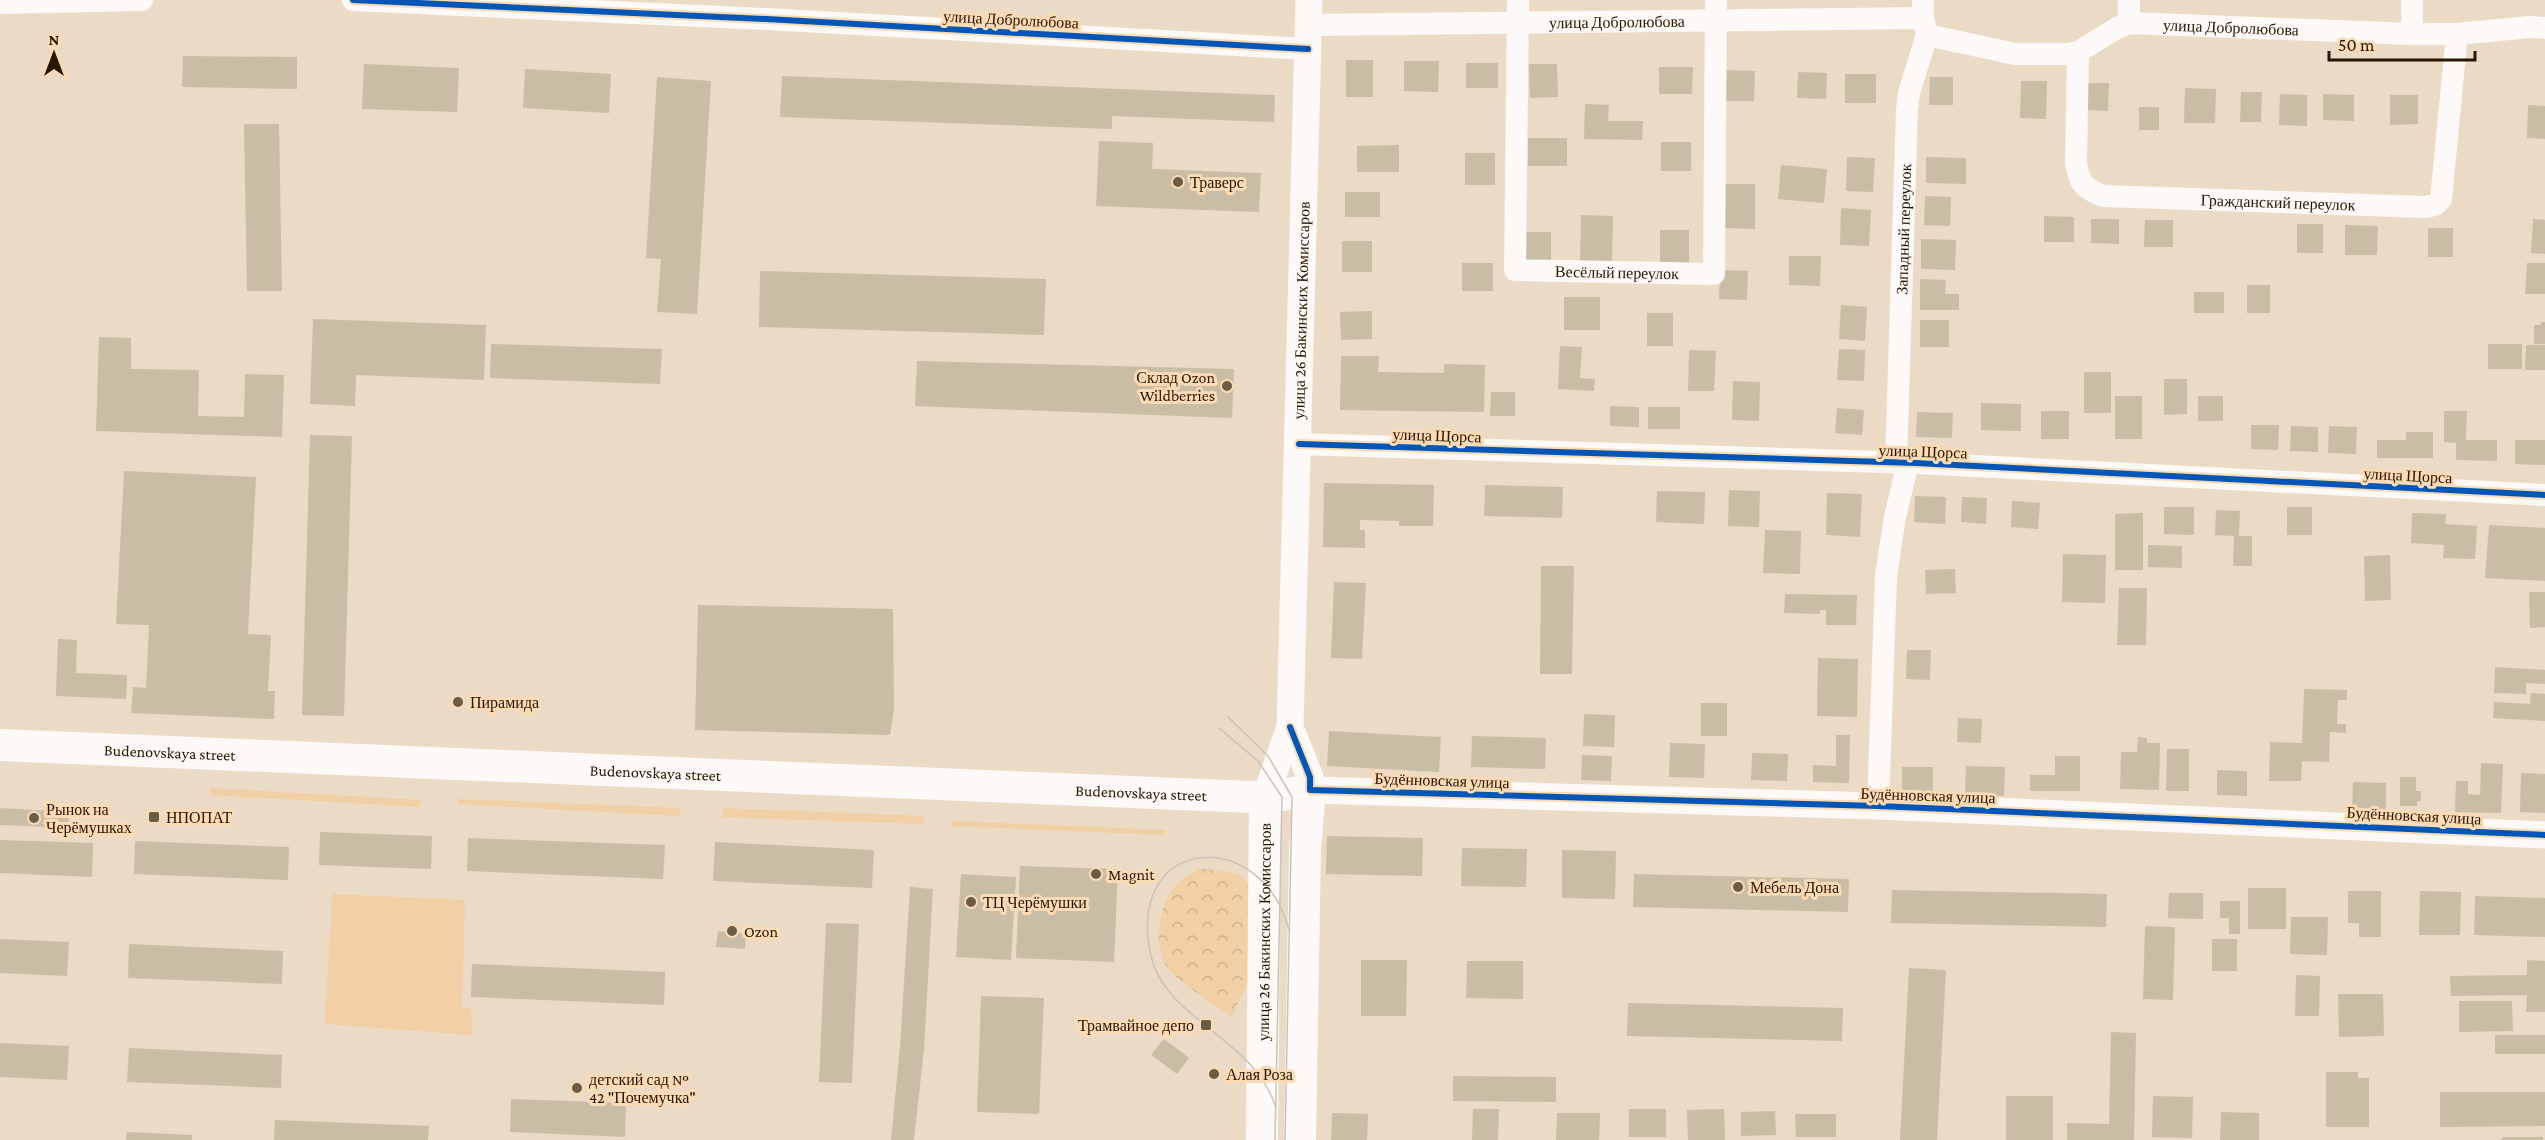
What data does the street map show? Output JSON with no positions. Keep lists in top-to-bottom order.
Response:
{
  "streets": {
    "main road": ["улица 26 Бакинских Комиссаров", "Budenovskaya street"],
    "street": [
      "улица Добролюбова",
      "Гражданский переулок",
      "Западный переулок",
      "Весёлый переулок",
      "улица Щорса",
      "Будённовская улица"
    ]
  },
  "crossings": [
    ["улица Добролюбова", "Гражданский переулок"],
    ["улица Добролюбова", "Западный переулок"],
    ["улица Добролюбова", "Весёлый переулок"],
    ["улица Добролюбова", "улица 26 Бакинских Комиссаров"],
    ["Западный переулок", "улица Щорса"],
    ["Западный переулок", "Будённовская улица"],
    ["улица 26 Бакинских Комиссаров", "улица Щорса"],
    ["улица 26 Бакинских Комиссаров", "Budenovskaya street"],
    ["улица 26 Бакинских Комиссаров", "Будённовская улица"],
    ["Budenovskaya street", "Будённовская улица"]
  ],
  "places": {
    "other": [
      "Траверс",
      "Склад Ozon Wildberries",
      "Пирамида",
      "Рынок на Черёмушках",
      "Magnit",
      "Мебель Дона",
      "ТЦ Черёмушки",
      "Ozon",
      "Алая Роза",
      "детский сад № 42 \"Почемучка\""
    ],
    "transit": ["НПОПАТ", "Трамвайное депо"]
  },
  "scale_bar": "50 m",
  "north": "top"
}
